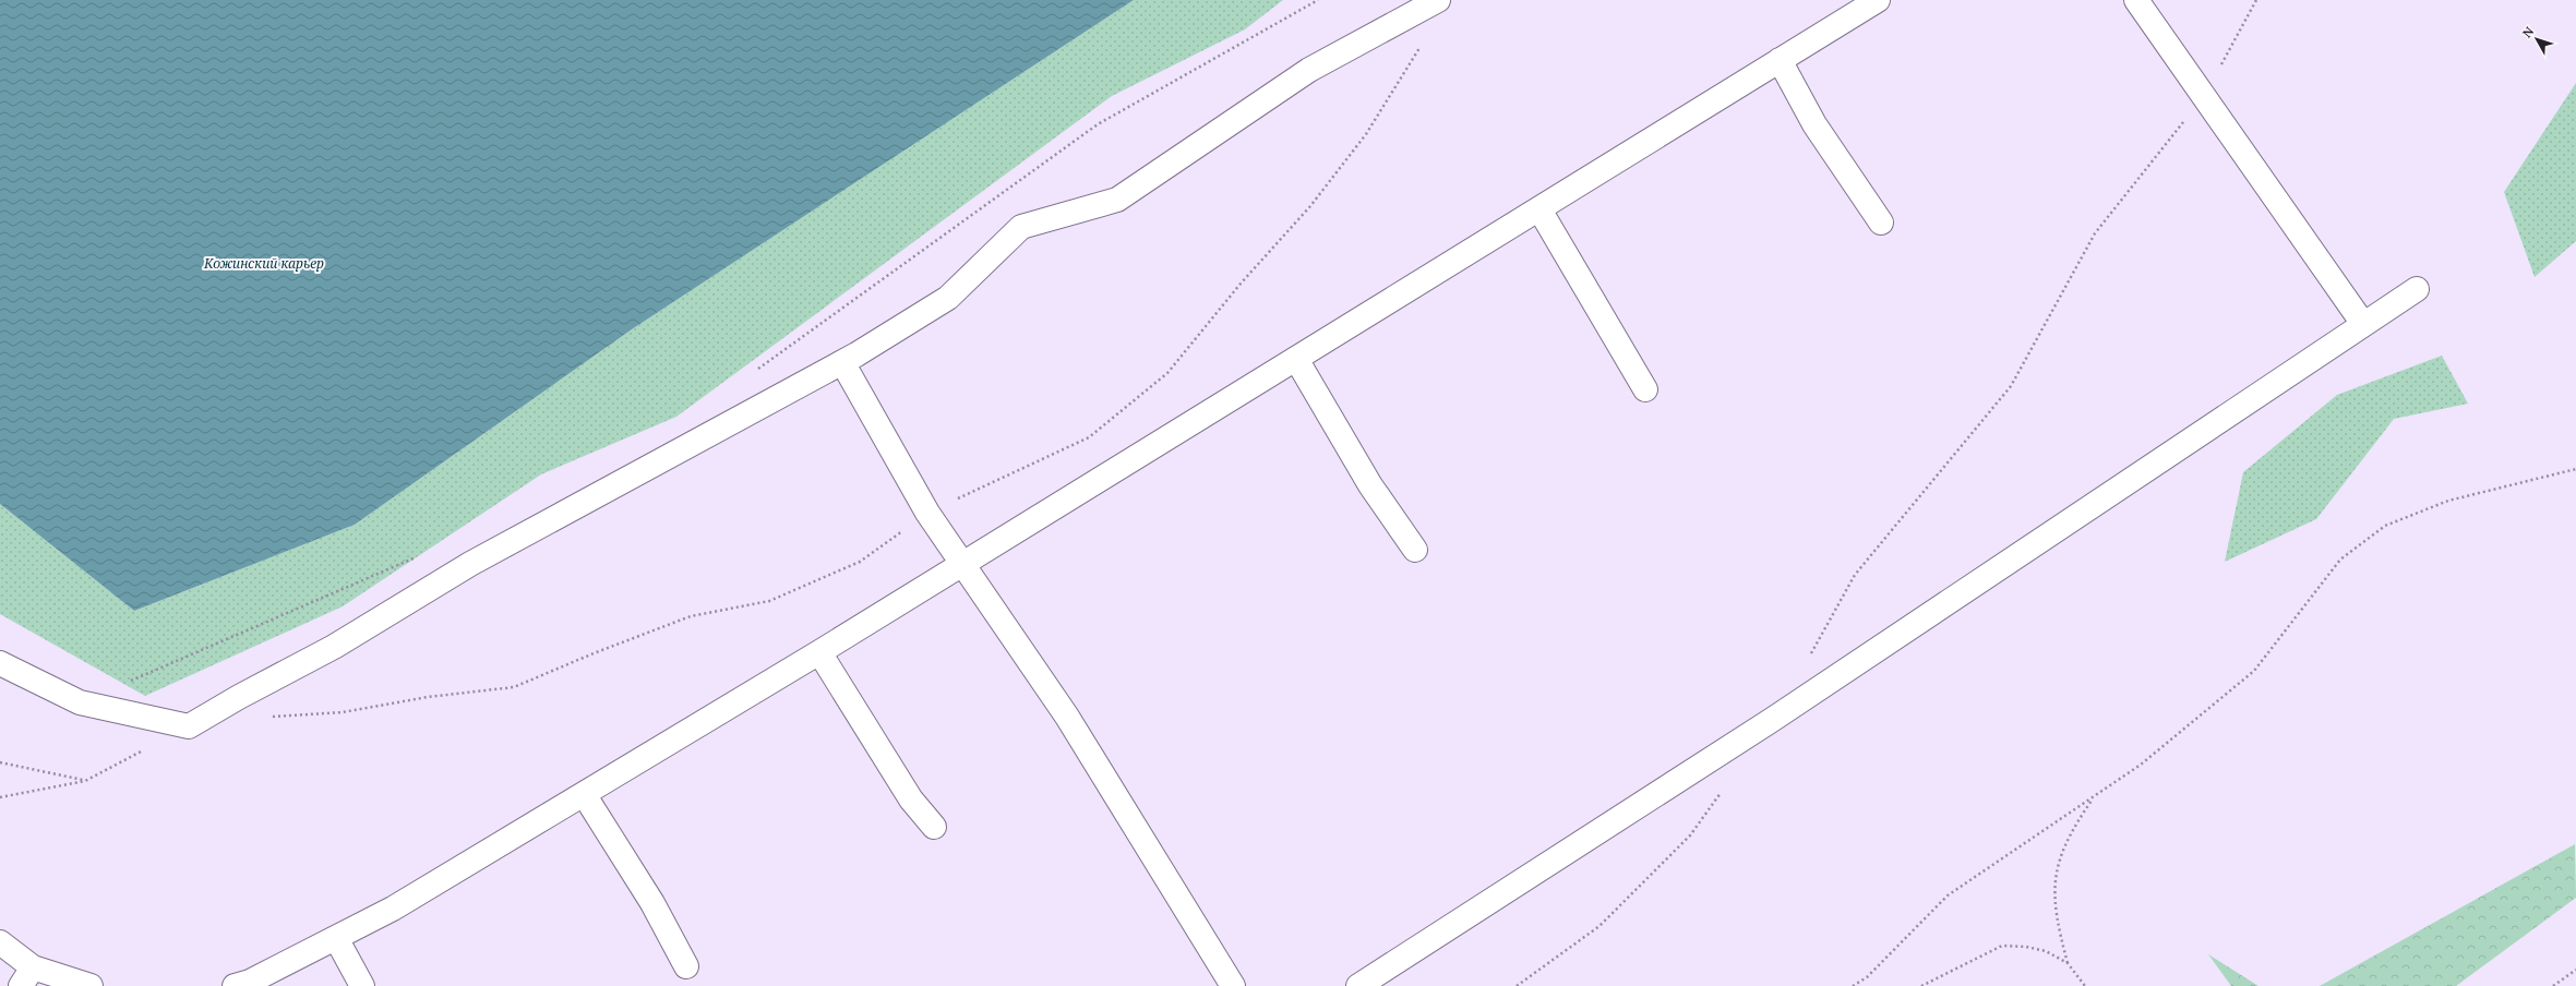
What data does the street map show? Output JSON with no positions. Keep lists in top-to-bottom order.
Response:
{
  "water": ["Кожинский карьер"],
  "north": "top left"
}
